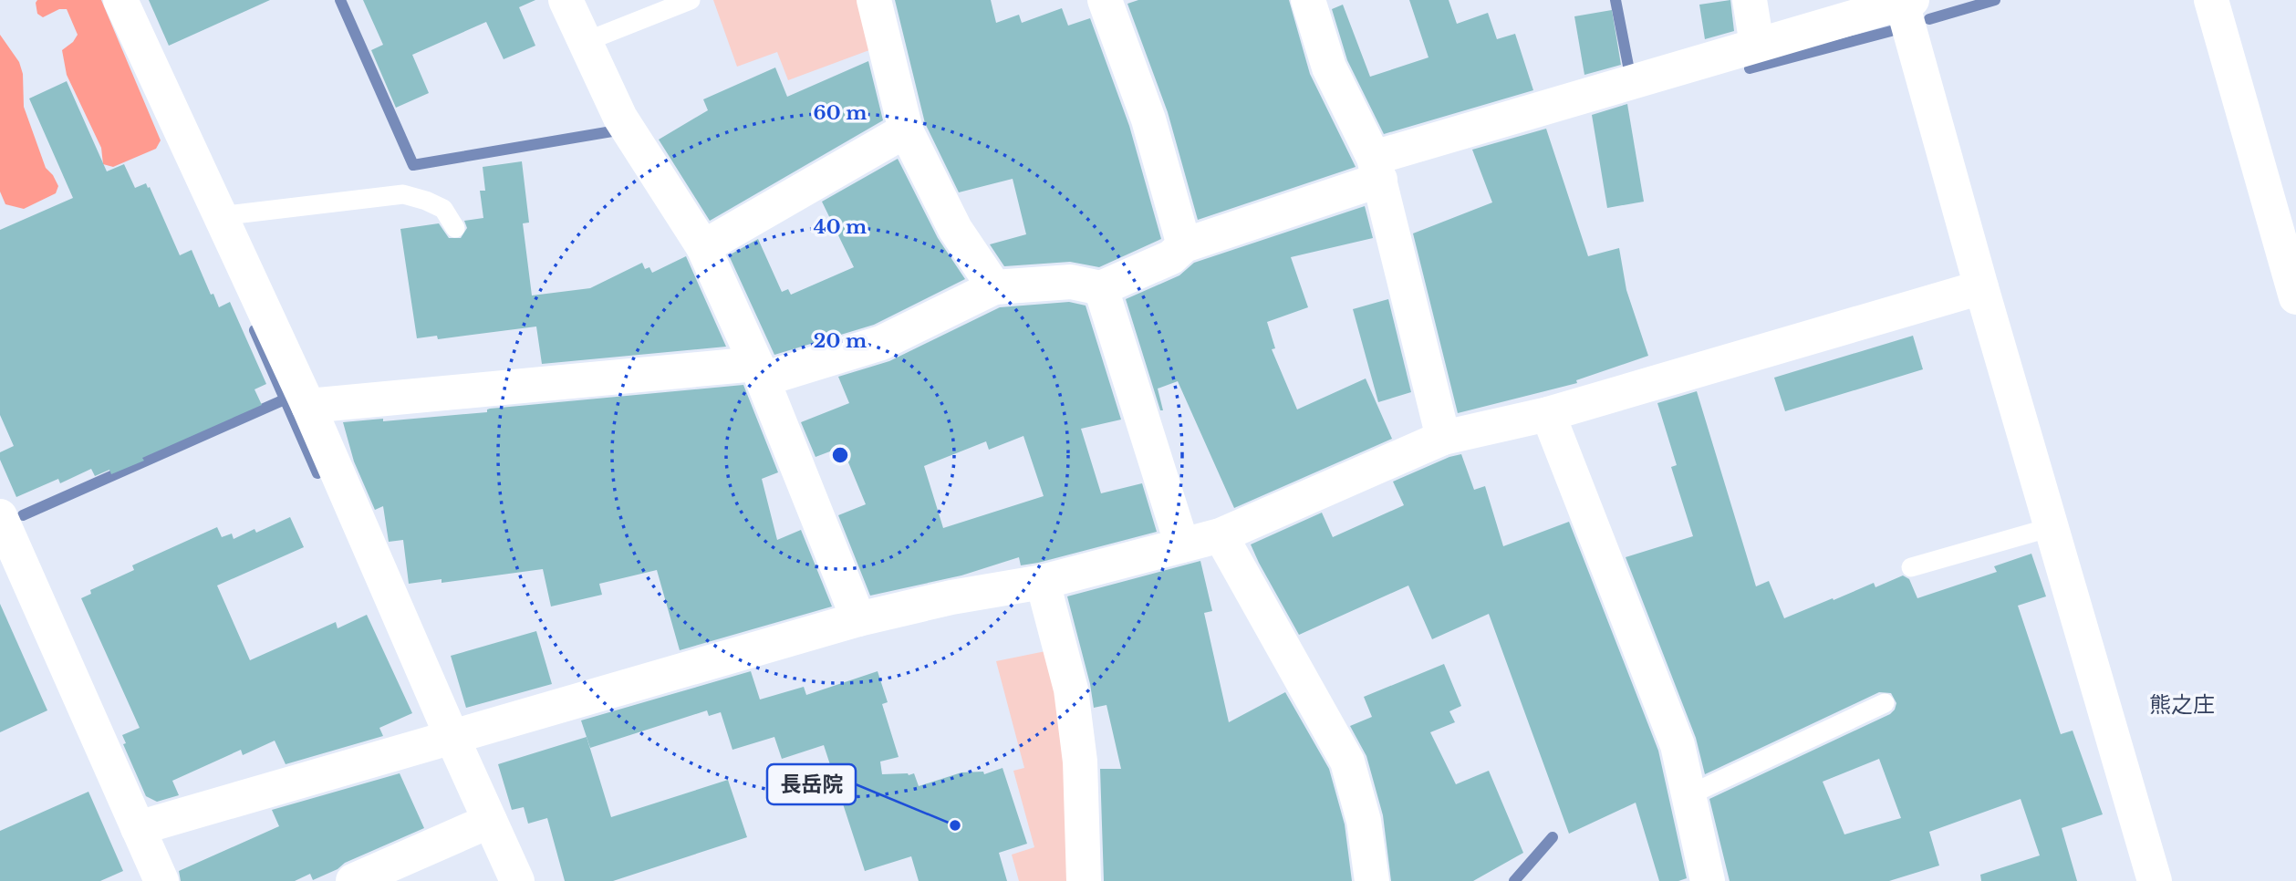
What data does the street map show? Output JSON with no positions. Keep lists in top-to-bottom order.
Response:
{
  "districts": ["熊之庄"],
  "places": ["長岳院"],
  "rings": ["60 m", "40 m", "20 m"]
}
